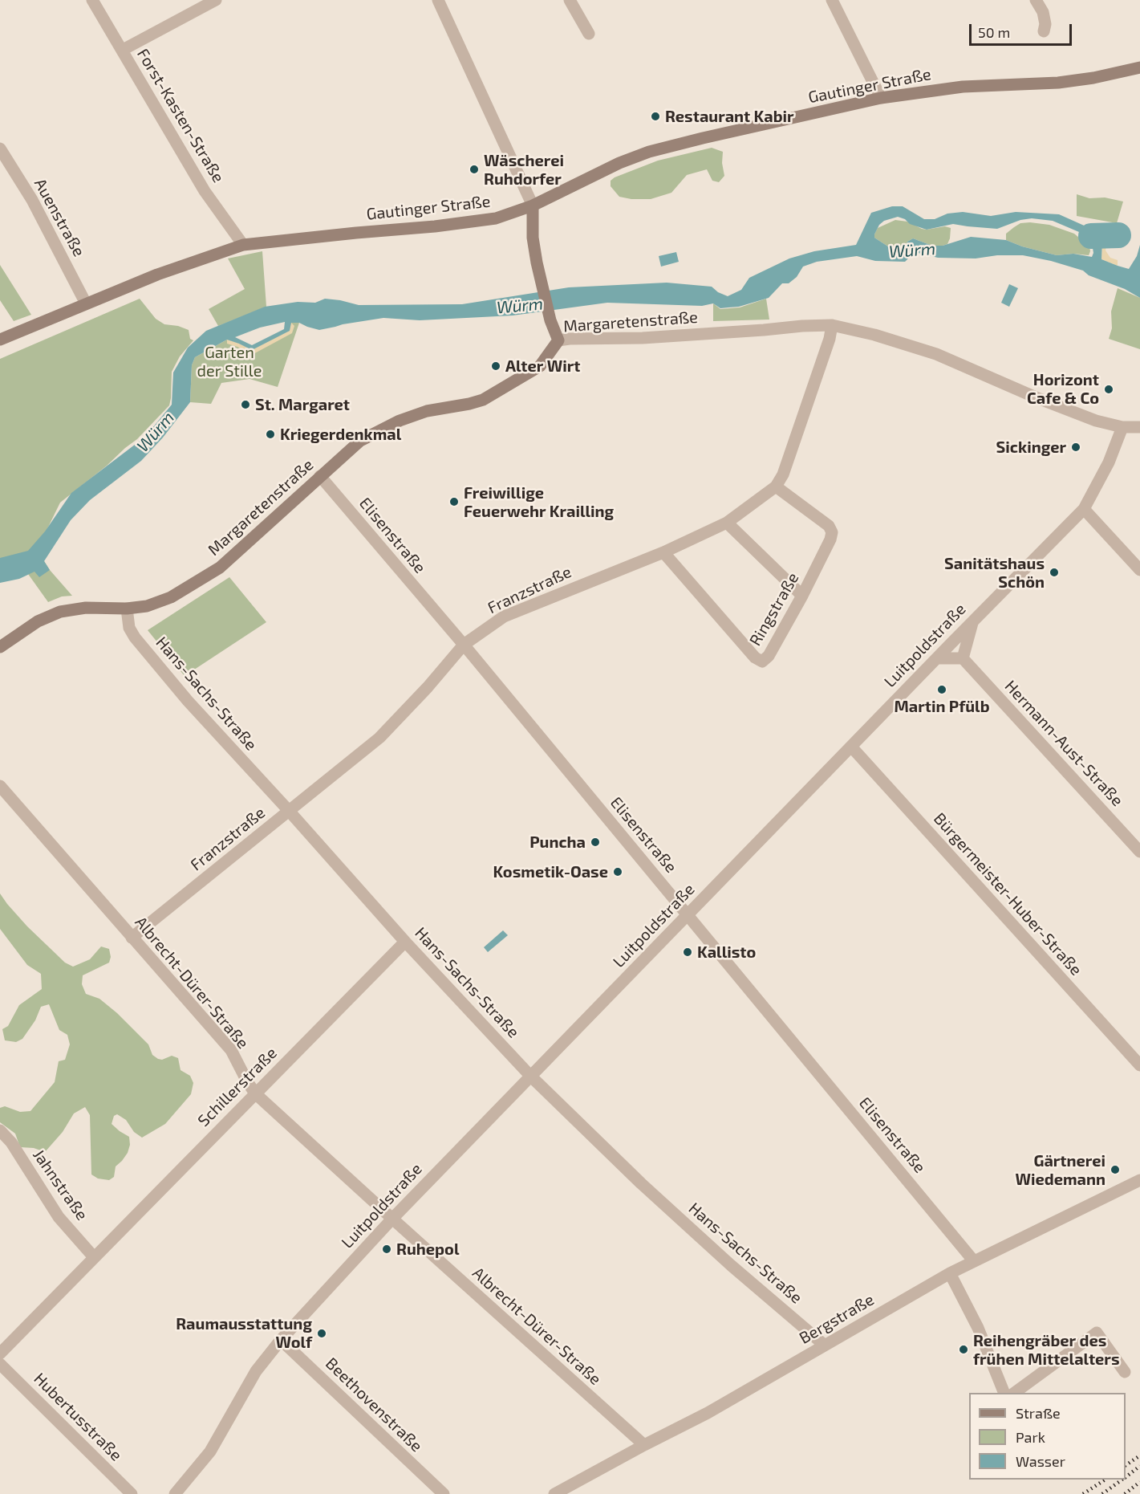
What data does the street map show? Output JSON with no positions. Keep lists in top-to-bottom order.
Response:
{
  "streets": {
    "main road": ["Gautinger Straße", "Margaretenstraße"],
    "street": [
      "Forst-Kasten-Straße",
      "Auenstraße",
      "Elisenstraße",
      "Franzstraße",
      "Ringstraße",
      "Luitpoldstraße",
      "Hans-Sachs-Straße",
      "Hermann-Aust-Straße",
      "Bürgermeister-Huber-Straße",
      "Albrecht-Dürer-Straße",
      "Schillerstraße",
      "Jahnstraße",
      "Bergstraße",
      "Beethovenstraße",
      "Hubertusstraße"
    ]
  },
  "crossings": [
    ["Gautinger Straße", "Forst-Kasten-Straße"],
    ["Gautinger Straße", "Auenstraße"],
    ["Margaretenstraße", "Elisenstraße"],
    ["Margaretenstraße", "Franzstraße"],
    ["Margaretenstraße", "Luitpoldstraße"],
    ["Margaretenstraße", "Hans-Sachs-Straße"],
    ["Elisenstraße", "Franzstraße"],
    ["Elisenstraße", "Luitpoldstraße"],
    ["Elisenstraße", "Bergstraße"],
    ["Franzstraße", "Ringstraße"],
    ["Franzstraße", "Hans-Sachs-Straße"],
    ["Franzstraße", "Albrecht-Dürer-Straße"],
    ["Luitpoldstraße", "Hans-Sachs-Straße"],
    ["Luitpoldstraße", "Bürgermeister-Huber-Straße"],
    ["Luitpoldstraße", "Albrecht-Dürer-Straße"],
    ["Luitpoldstraße", "Beethovenstraße"],
    ["Hans-Sachs-Straße", "Schillerstraße"],
    ["Hans-Sachs-Straße", "Bergstraße"],
    ["Albrecht-Dürer-Straße", "Schillerstraße"],
    ["Albrecht-Dürer-Straße", "Bergstraße"],
    ["Schillerstraße", "Jahnstraße"]
  ],
  "water": ["Würm"],
  "parks": ["Garten der Stille"],
  "places": [
    "Restaurant Kabir",
    "Wäscherei Ruhdorfer",
    "Alter Wirt",
    "Horizont Cafe & Co",
    "St. Margaret",
    "Kriegerdenkmal",
    "Sickinger",
    "Freiwillige Feuerwehr Krailling",
    "Sanitätshaus Schön",
    "Martin Pfülb",
    "Puncha",
    "Kosmetik-Oase",
    "Kallisto",
    "Gärtnerei Wiedemann",
    "Ruhepol",
    "Raumausstattung Wolf",
    "Reihengräber des frühen Mittelalters"
  ],
  "legend": ["Straße", "Park", "Wasser"],
  "scale_bar": "50 m"
}
